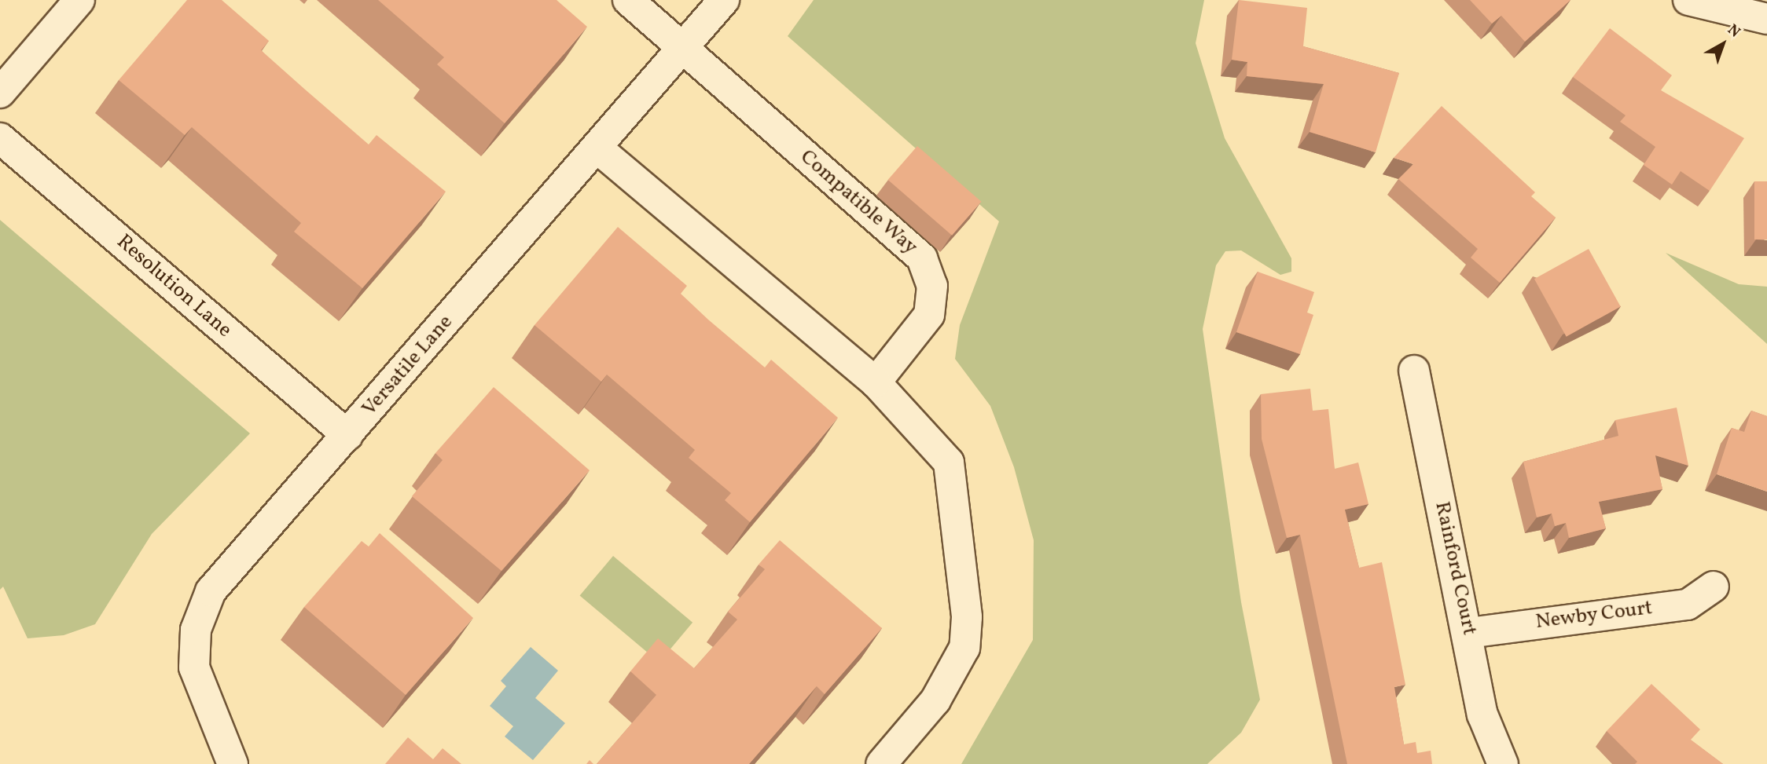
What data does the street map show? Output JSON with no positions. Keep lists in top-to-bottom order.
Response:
{
  "streets": {
    "street": [
      "Compatible Way",
      "Resolution Lane",
      "Versatile Lane",
      "Rainford Court",
      "Newby Court"
    ]
  },
  "crossings": [
    ["Compatible Way", "Versatile Lane"],
    ["Resolution Lane", "Versatile Lane"],
    ["Rainford Court", "Newby Court"]
  ],
  "north": "top right"
}
